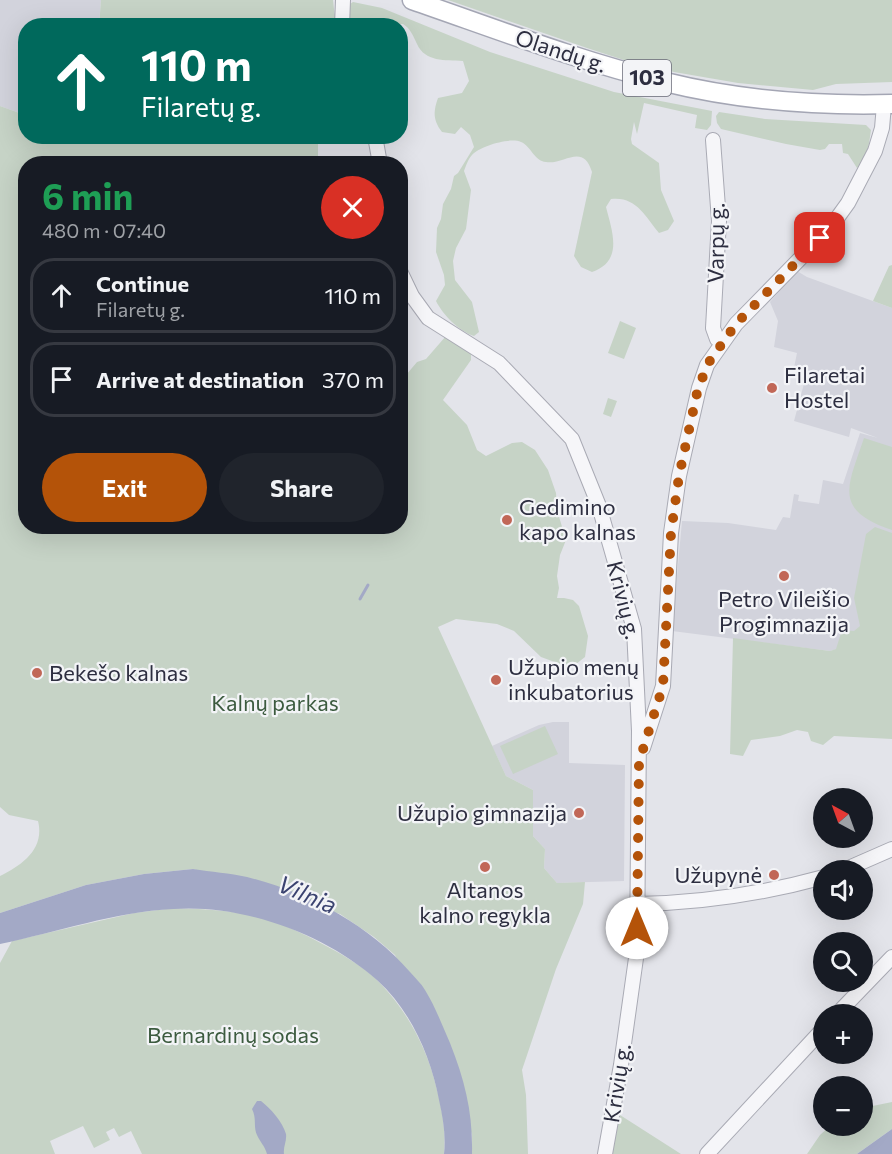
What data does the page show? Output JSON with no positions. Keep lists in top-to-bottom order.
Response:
{
  "streets": {
    "main road": ["Olandų g.", "103"],
    "street": ["Varpų g.", "Krivių g."]
  },
  "water": ["Vilnia"],
  "parks": ["Kalnų parkas", "Bernardinų sodas"],
  "places": [
    "Filaretai Hostel",
    "Gedimino kapo kalnas",
    "Petro Vileišio Progimnazija",
    "Bekešo kalnas",
    "Užupio menų inkubatorius",
    "Užupio gimnazija",
    "Altanos kalno regykla",
    "Užupynė"
  ],
  "north": "top left",
  "page": {
    "turn": ["110 m", "Filaretų g."],
    "heading": ["6 min", "480 m · 07:40"],
    "list": [
      {
        "name": "Continue",
        "note": "Filaretų g.",
        "value": "110 m"
      },
      {
        "name": "Arrive at destination",
        "value": "370 m"
      }
    ],
    "buttons": ["Exit", "Share"],
    "map_buttons": ["+", "−"]
  }
}
